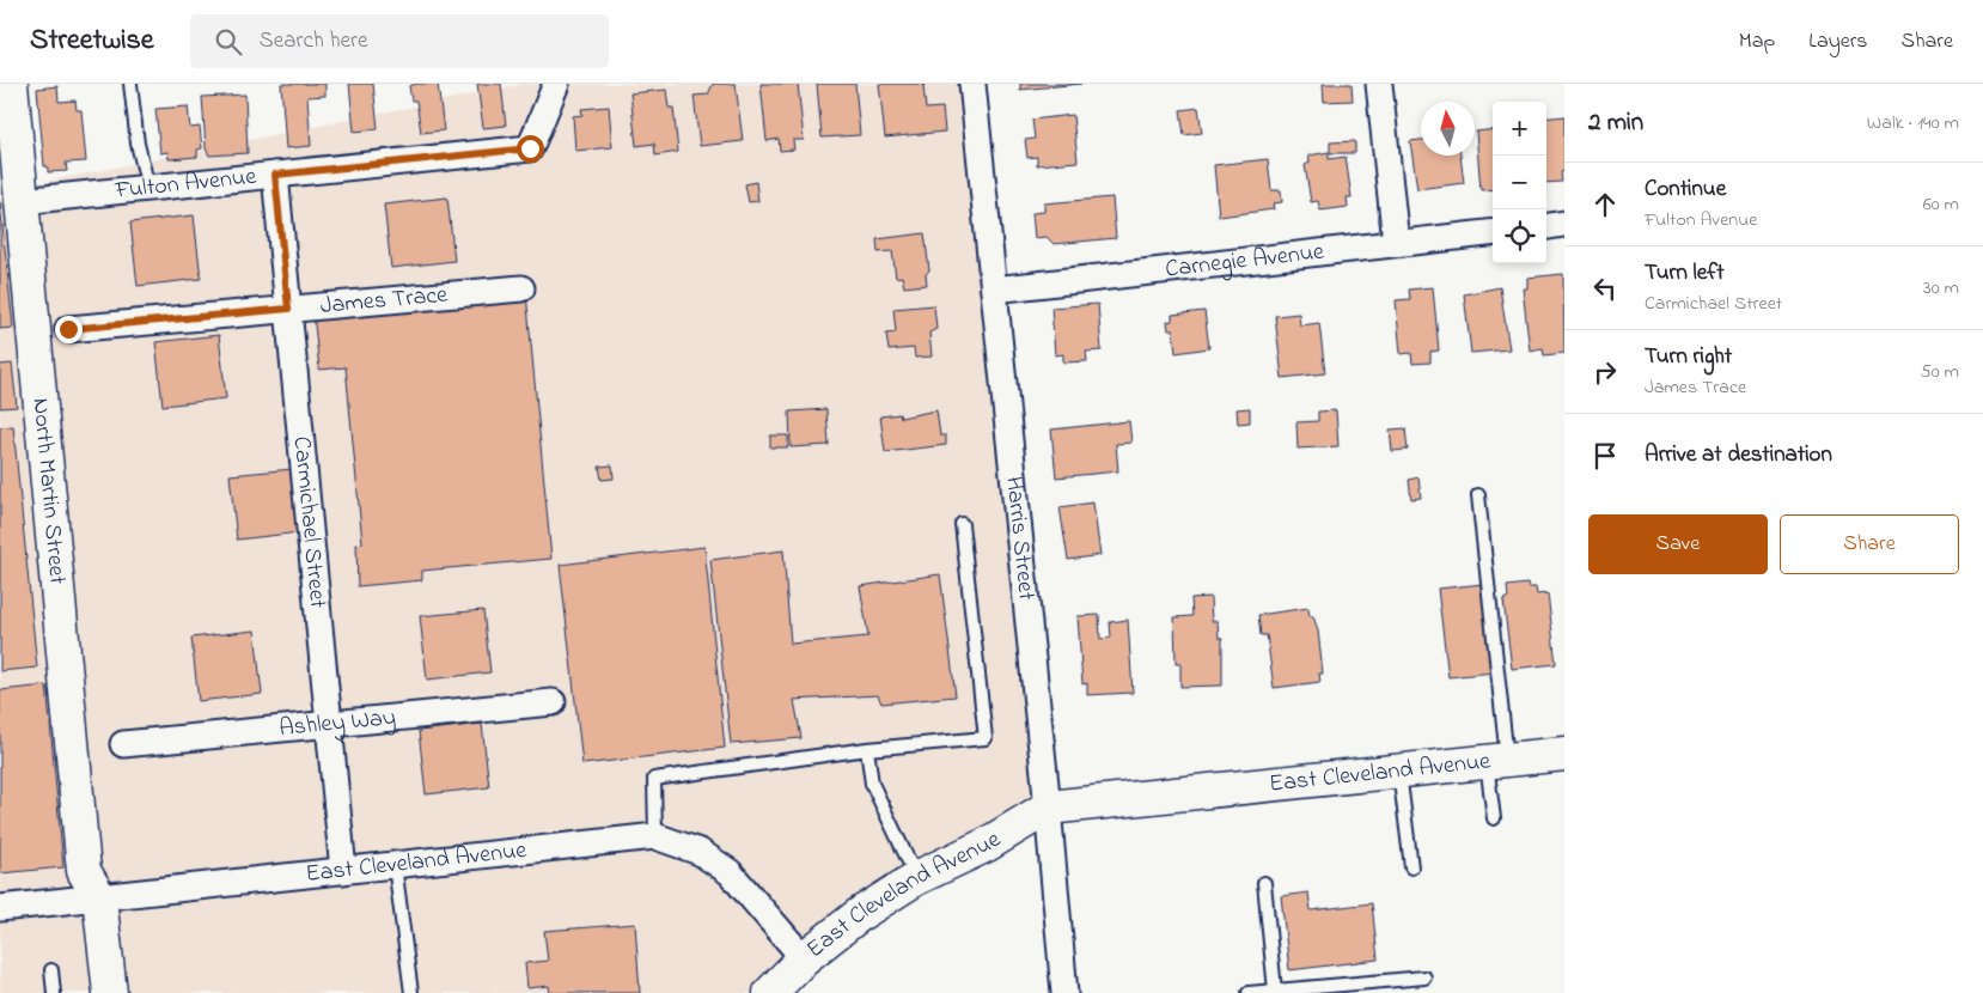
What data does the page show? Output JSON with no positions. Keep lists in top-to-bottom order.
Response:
{
  "streets": {
    "street": [
      "Fulton Avenue",
      "Carnegie Avenue",
      "James Trace",
      "North Martin Street",
      "Carmichael Street",
      "Harris Street",
      "Ashley Way",
      "East Cleveland Avenue"
    ]
  },
  "crossings": [
    ["Fulton Avenue", "North Martin Street"],
    ["Fulton Avenue", "Carmichael Street"],
    ["Carnegie Avenue", "Harris Street"],
    ["James Trace", "Carmichael Street"],
    ["North Martin Street", "East Cleveland Avenue"],
    ["Carmichael Street", "Ashley Way"],
    ["Carmichael Street", "East Cleveland Avenue"],
    ["Harris Street", "East Cleveland Avenue"]
  ],
  "north": "top",
  "page": {
    "header": "Streetwise",
    "search": "Search here",
    "nav": ["Map", "Layers", "Share"],
    "heading": ["2 min", "Walk · 140 m"],
    "map_buttons": ["+", "−"],
    "list": [
      ["Continue", "Fulton Avenue", "60 m"],
      ["Turn left", "Carmichael Street", "30 m"],
      ["Turn right", "James Trace", "50 m"],
      "Arrive at destination"
    ],
    "buttons": ["Save", "Share"]
  }
}
